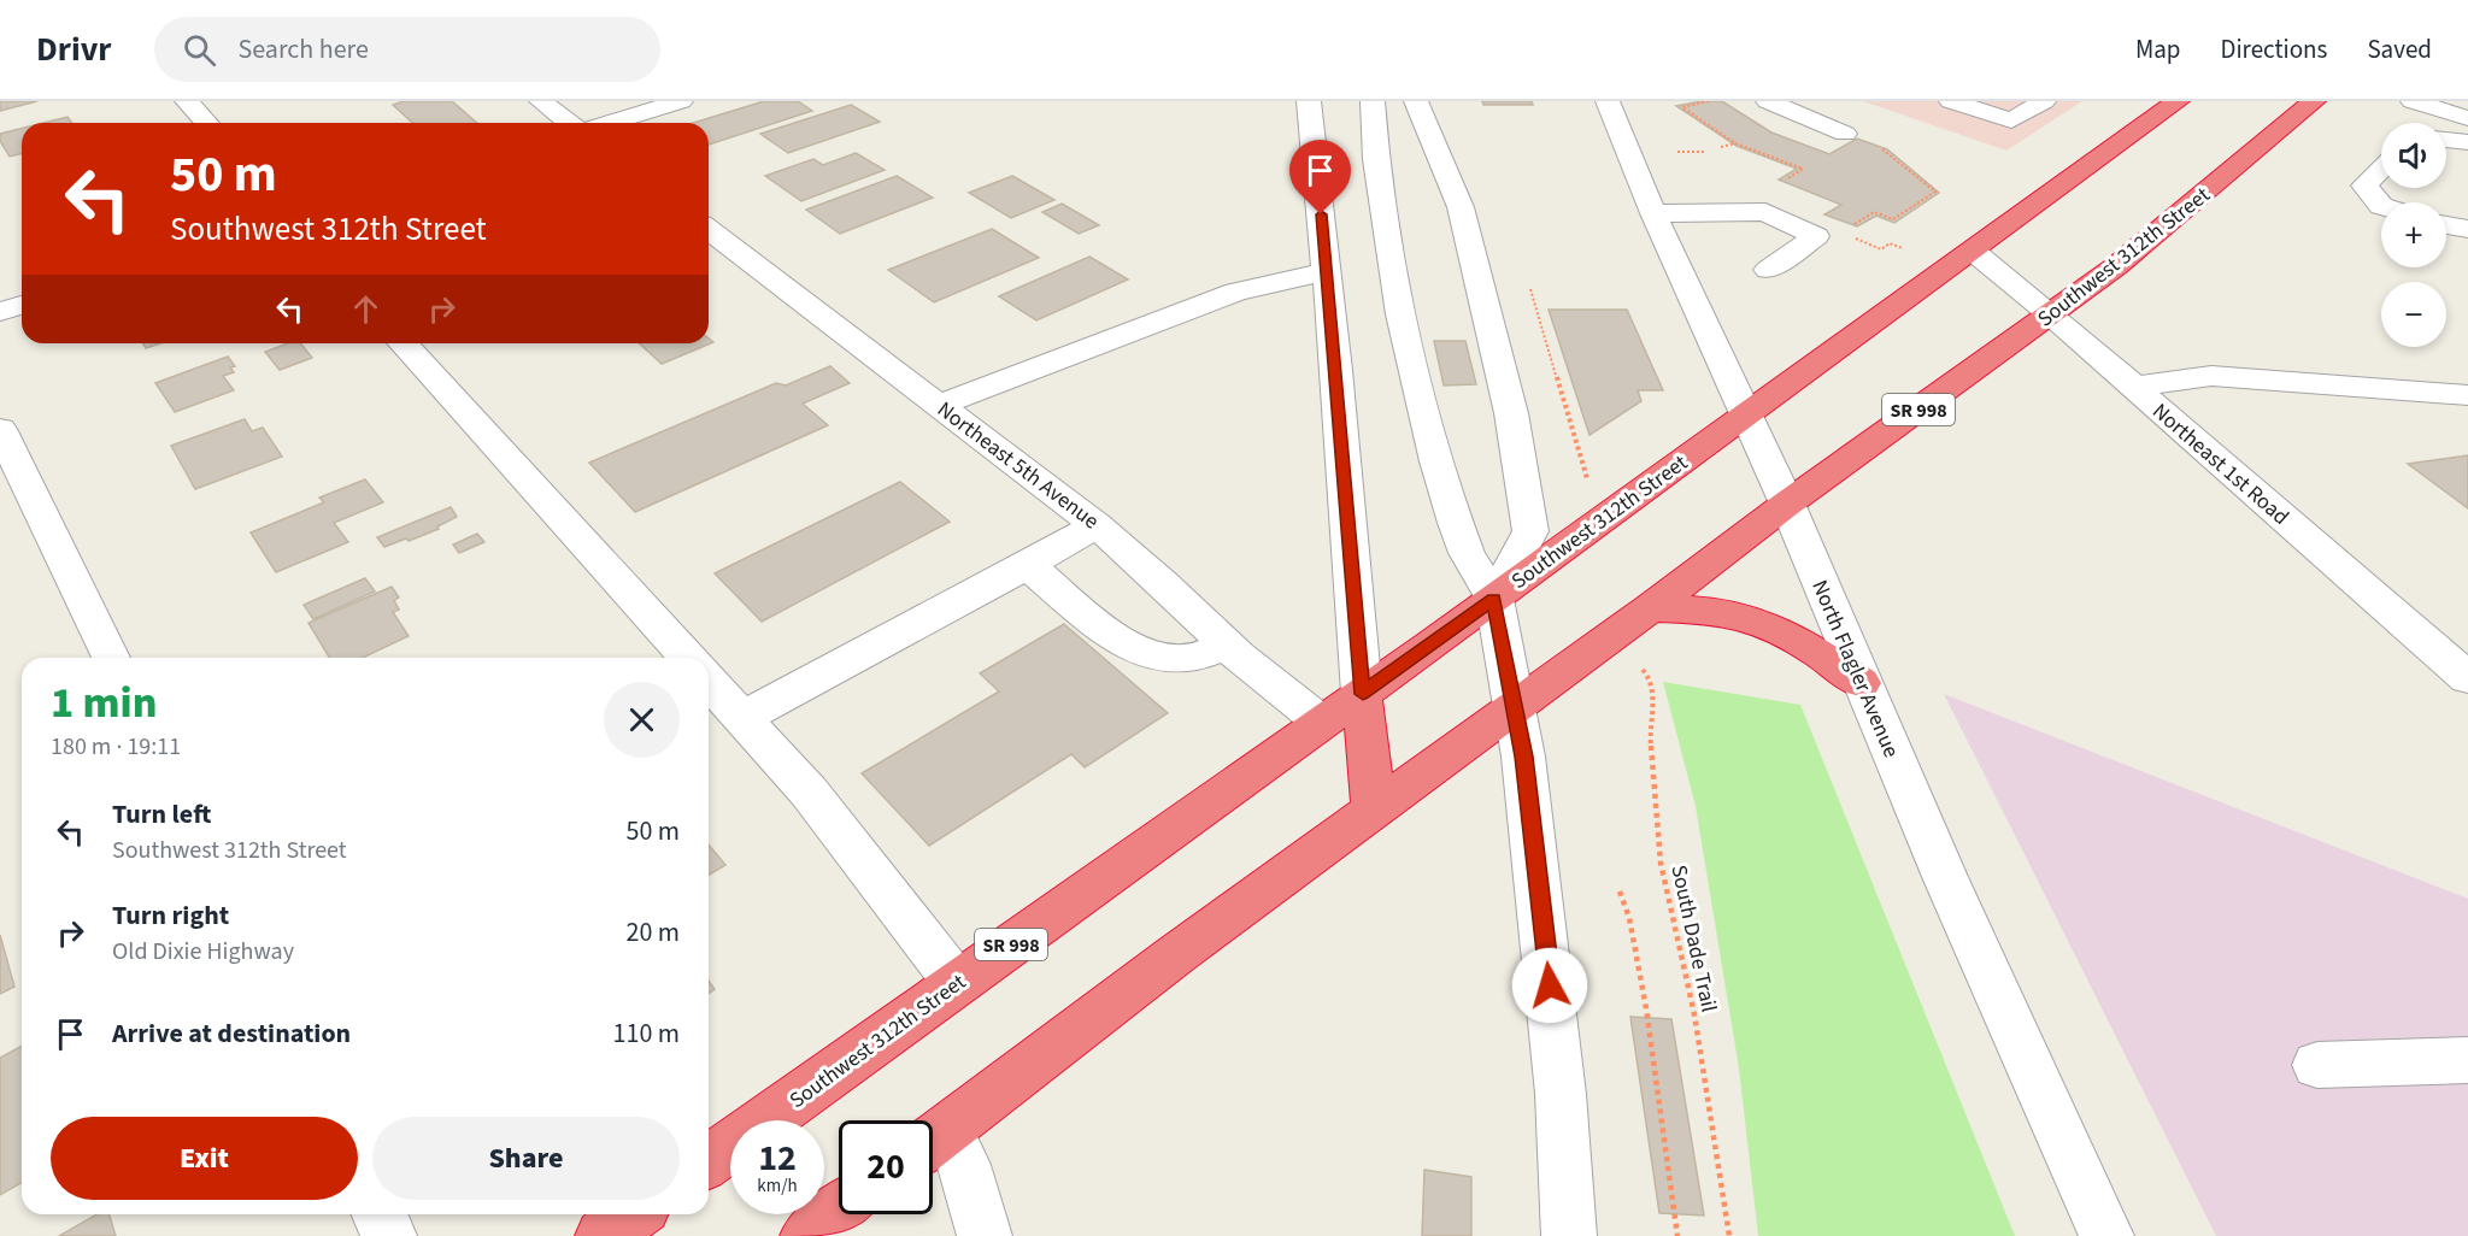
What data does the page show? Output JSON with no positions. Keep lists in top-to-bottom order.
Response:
{
  "streets": {
    "highway": ["Southwest 312th Street", "SR 998"],
    "street": ["Northeast 1st Road", "Northeast 5th Avenue", "North Flagler Avenue"],
    "path": ["South Dade Trail"]
  },
  "crossings": [
    ["Southwest 312th Street", "Northeast 1st Road"],
    ["Southwest 312th Street", "Northeast 5th Avenue"],
    ["Southwest 312th Street", "North Flagler Avenue"]
  ],
  "page": {
    "header": "Drivr",
    "search": "Search here",
    "nav": ["Map", "Directions", "Saved"],
    "map_buttons": ["+", "−"],
    "turn": ["50 m", "Southwest 312th Street"],
    "heading": ["1 min", "180 m · 19:11"],
    "list": [
      {
        "name": "Turn left",
        "note": "Southwest 312th Street",
        "value": "50 m"
      },
      {
        "name": "Turn right",
        "note": "Old Dixie Highway",
        "value": "20 m"
      },
      {
        "name": "Arrive at destination",
        "value": "110 m"
      }
    ],
    "buttons": ["Exit", "Share"],
    "speed": "12 km/h",
    "limit": "20"
  }
}
